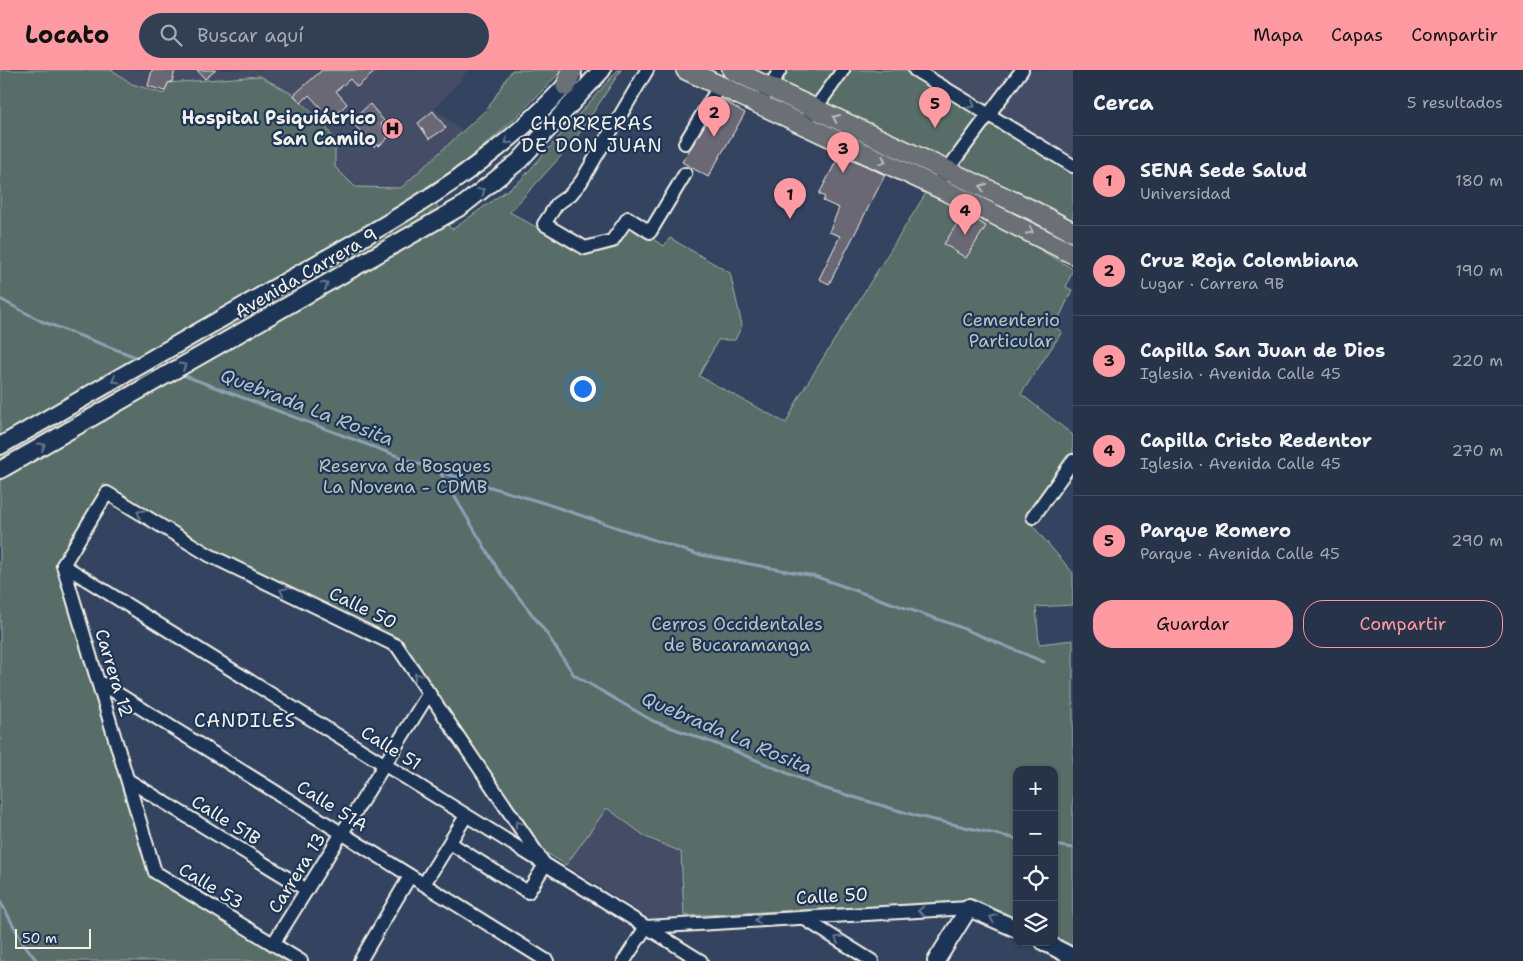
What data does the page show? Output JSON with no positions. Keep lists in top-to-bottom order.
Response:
{
  "streets": {
    "main road": ["Avenida Carrera 9", "Calle 50"],
    "street": [
      "Carrera 12",
      "Calle 51",
      "Calle 51A",
      "Calle 51B",
      "Carrera 13",
      "Calle 53"
    ]
  },
  "crossings": [
    ["Calle 50", "Carrera 12"],
    ["Calle 50", "Calle 51"],
    ["Calle 50", "Carrera 13"],
    ["Carrera 12", "Calle 51"],
    ["Carrera 12", "Calle 51A"],
    ["Carrera 12", "Calle 51B"],
    ["Carrera 12", "Calle 53"],
    ["Calle 51", "Carrera 13"],
    ["Calle 51A", "Carrera 13"],
    ["Calle 51B", "Carrera 13"],
    ["Carrera 13", "Calle 53"]
  ],
  "one_way": ["Calle 50"],
  "districts": ["CHORRERAS DE DON JUAN", "CANDILES"],
  "water": ["Quebrada La Rosita"],
  "parks": ["Cementerio Particular", "Reserva de Bosques La Novena - CDMB", "Cerros Occidentales de Bucaramanga"],
  "places": {
    "hospital": ["Hospital Psiquiátrico San Camilo"]
  },
  "scale_bar": "50 m",
  "page": {
    "header": "Locato",
    "search": "Buscar aquí",
    "nav": ["Mapa", "Capas", "Compartir"],
    "heading": ["Cerca", "5 resultados"],
    "pins": [
      "5",
      "2",
      "3",
      "1",
      "4"
    ],
    "list": [
      {
        "mark": "1",
        "name": "SENA Sede Salud",
        "note": "Universidad",
        "value": "180 m"
      },
      {
        "mark": "2",
        "name": "Cruz Roja Colombiana",
        "note": "Lugar · Carrera 9B",
        "value": "190 m"
      },
      {
        "mark": "3",
        "name": "Capilla San Juan de Dios",
        "note": "Iglesia · Avenida Calle 45",
        "value": "220 m"
      },
      {
        "mark": "4",
        "name": "Capilla Cristo Redentor",
        "note": "Iglesia · Avenida Calle 45",
        "value": "270 m"
      },
      {
        "mark": "5",
        "name": "Parque Romero",
        "note": "Parque · Avenida Calle 45",
        "value": "290 m"
      }
    ],
    "buttons": ["Guardar", "Compartir"],
    "map_buttons": ["+", "−"],
    "scale": "50 m"
  }
}
